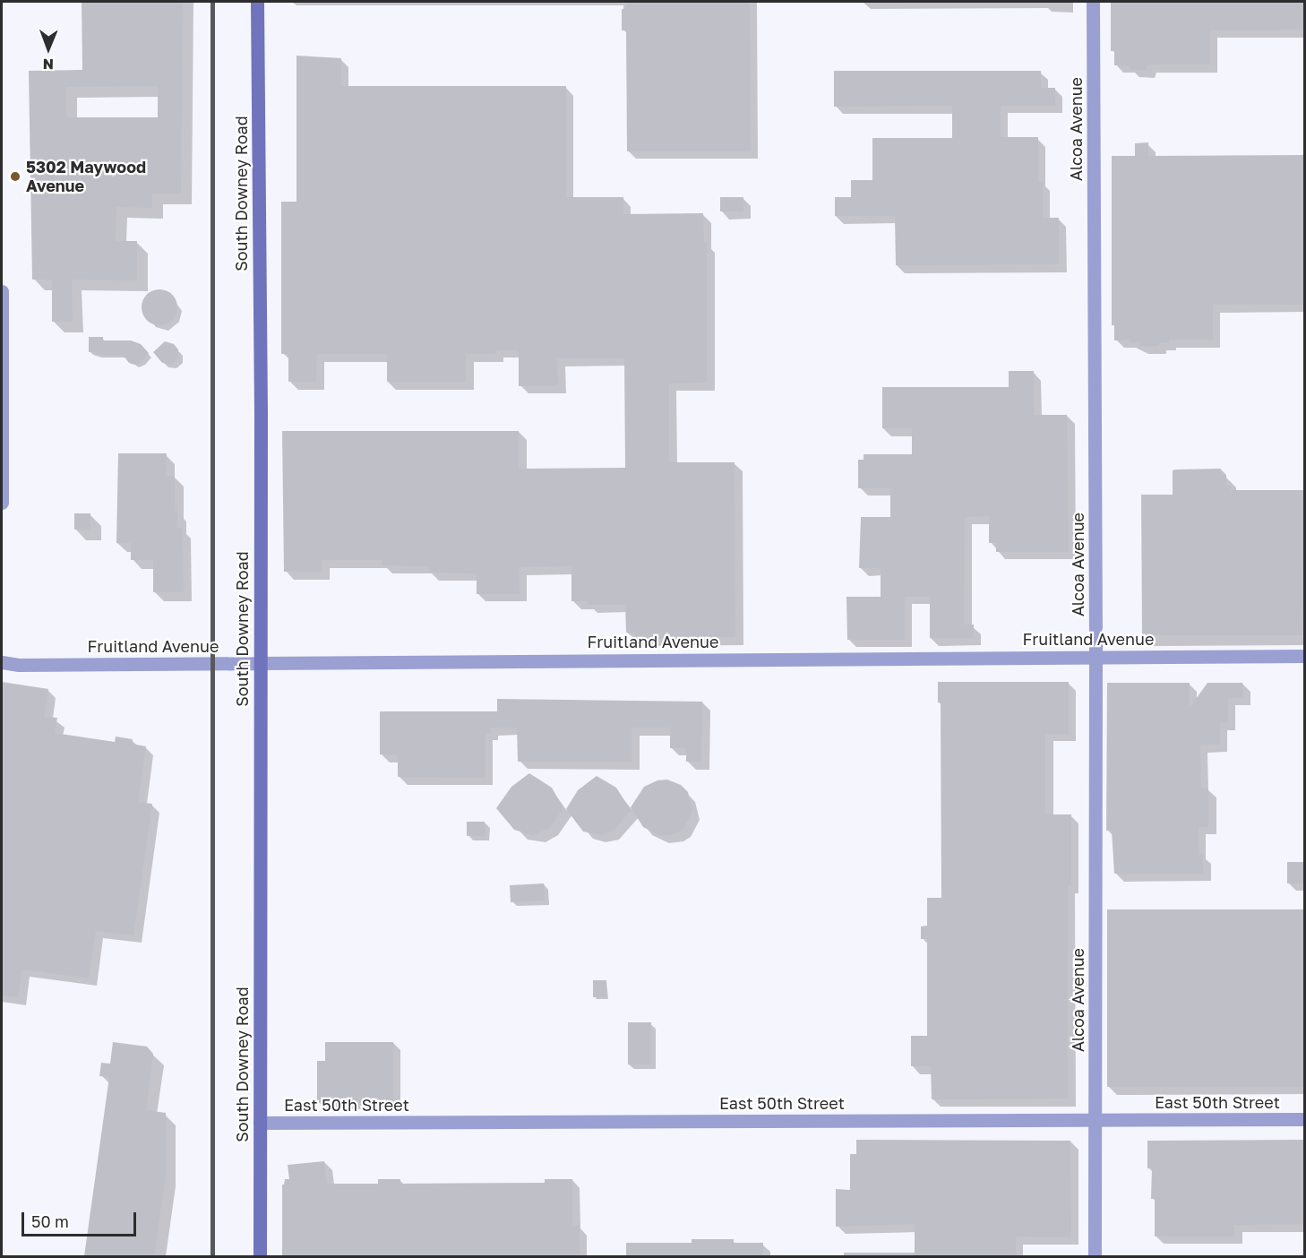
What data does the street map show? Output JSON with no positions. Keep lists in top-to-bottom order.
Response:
{
  "streets": {
    "main road": ["South Downey Road"],
    "street": ["Alcoa Avenue", "Fruitland Avenue", "East 50th Street"]
  },
  "crossings": [
    ["Alcoa Avenue", "Fruitland Avenue"],
    ["Alcoa Avenue", "East 50th Street"],
    ["South Downey Road", "Fruitland Avenue"],
    ["South Downey Road", "East 50th Street"]
  ],
  "places": ["5302 Maywood Avenue"],
  "scale_bar": "50 m",
  "north": "bottom"
}
